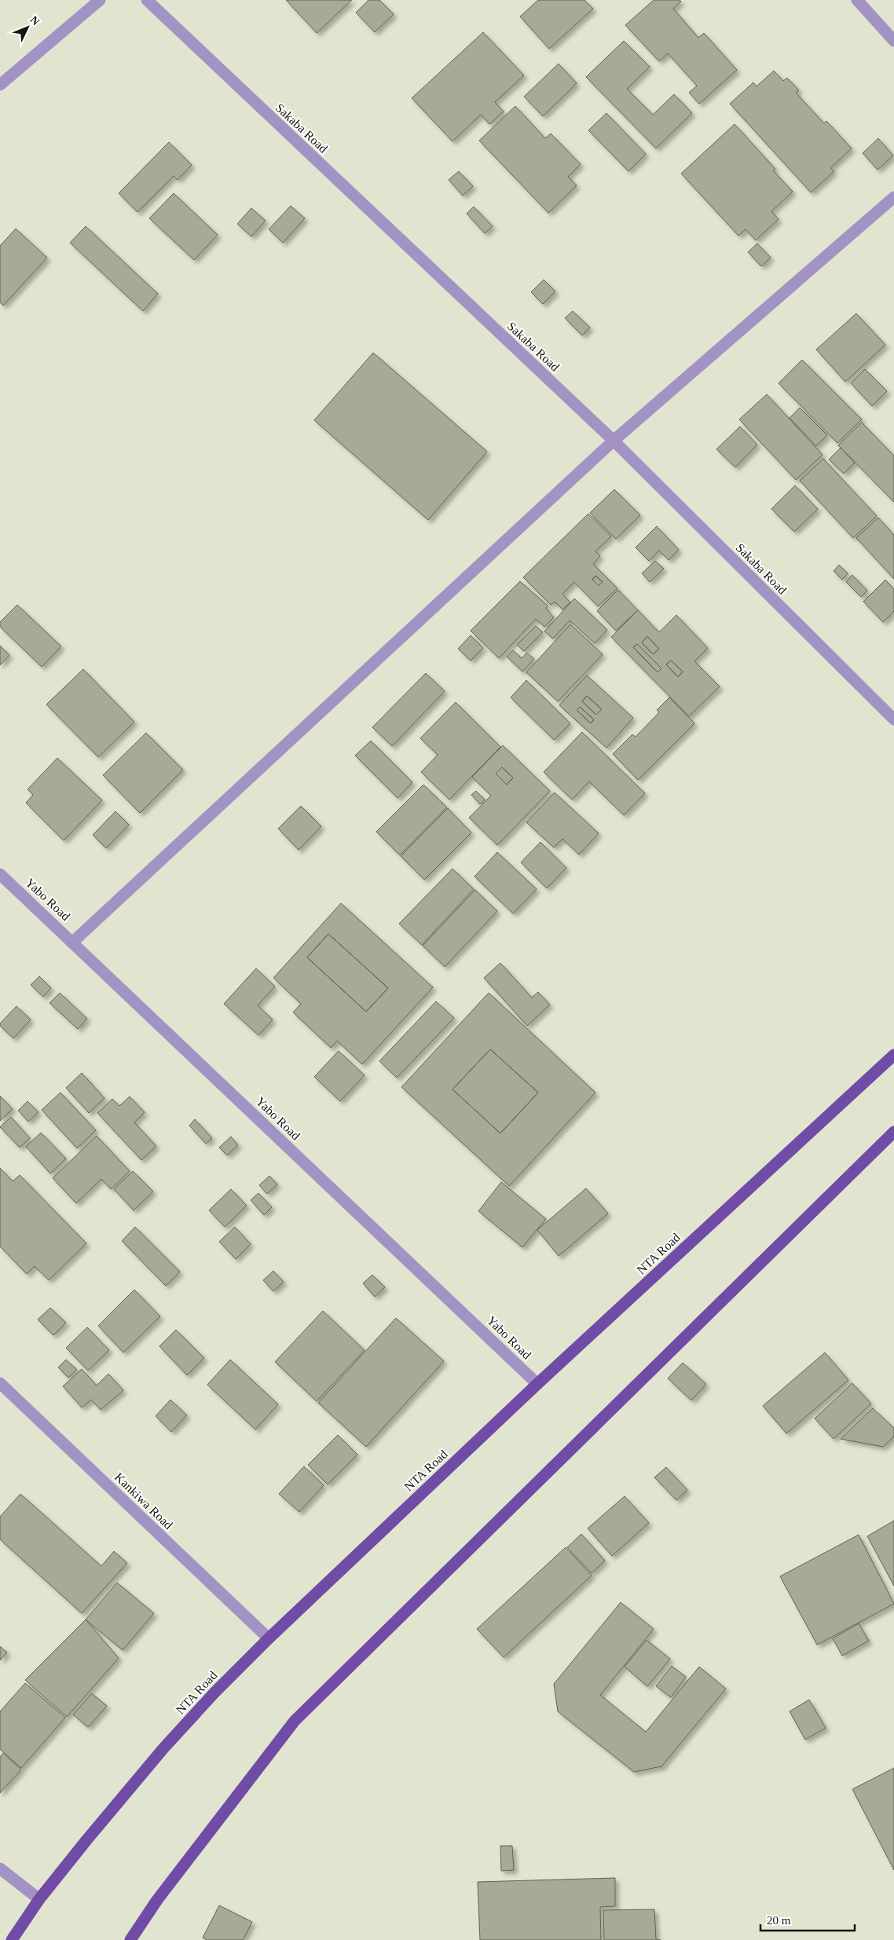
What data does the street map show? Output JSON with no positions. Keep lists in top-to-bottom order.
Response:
{
  "streets": {
    "main road": ["NTA Road"],
    "street": ["Sakaba Road", "Yabo Road", "Kankiwa Road"]
  },
  "crossings": [
    ["Yabo Road", "NTA Road"],
    ["NTA Road", "Kankiwa Road"]
  ],
  "scale_bar": "20 m",
  "north": "top right"
}
